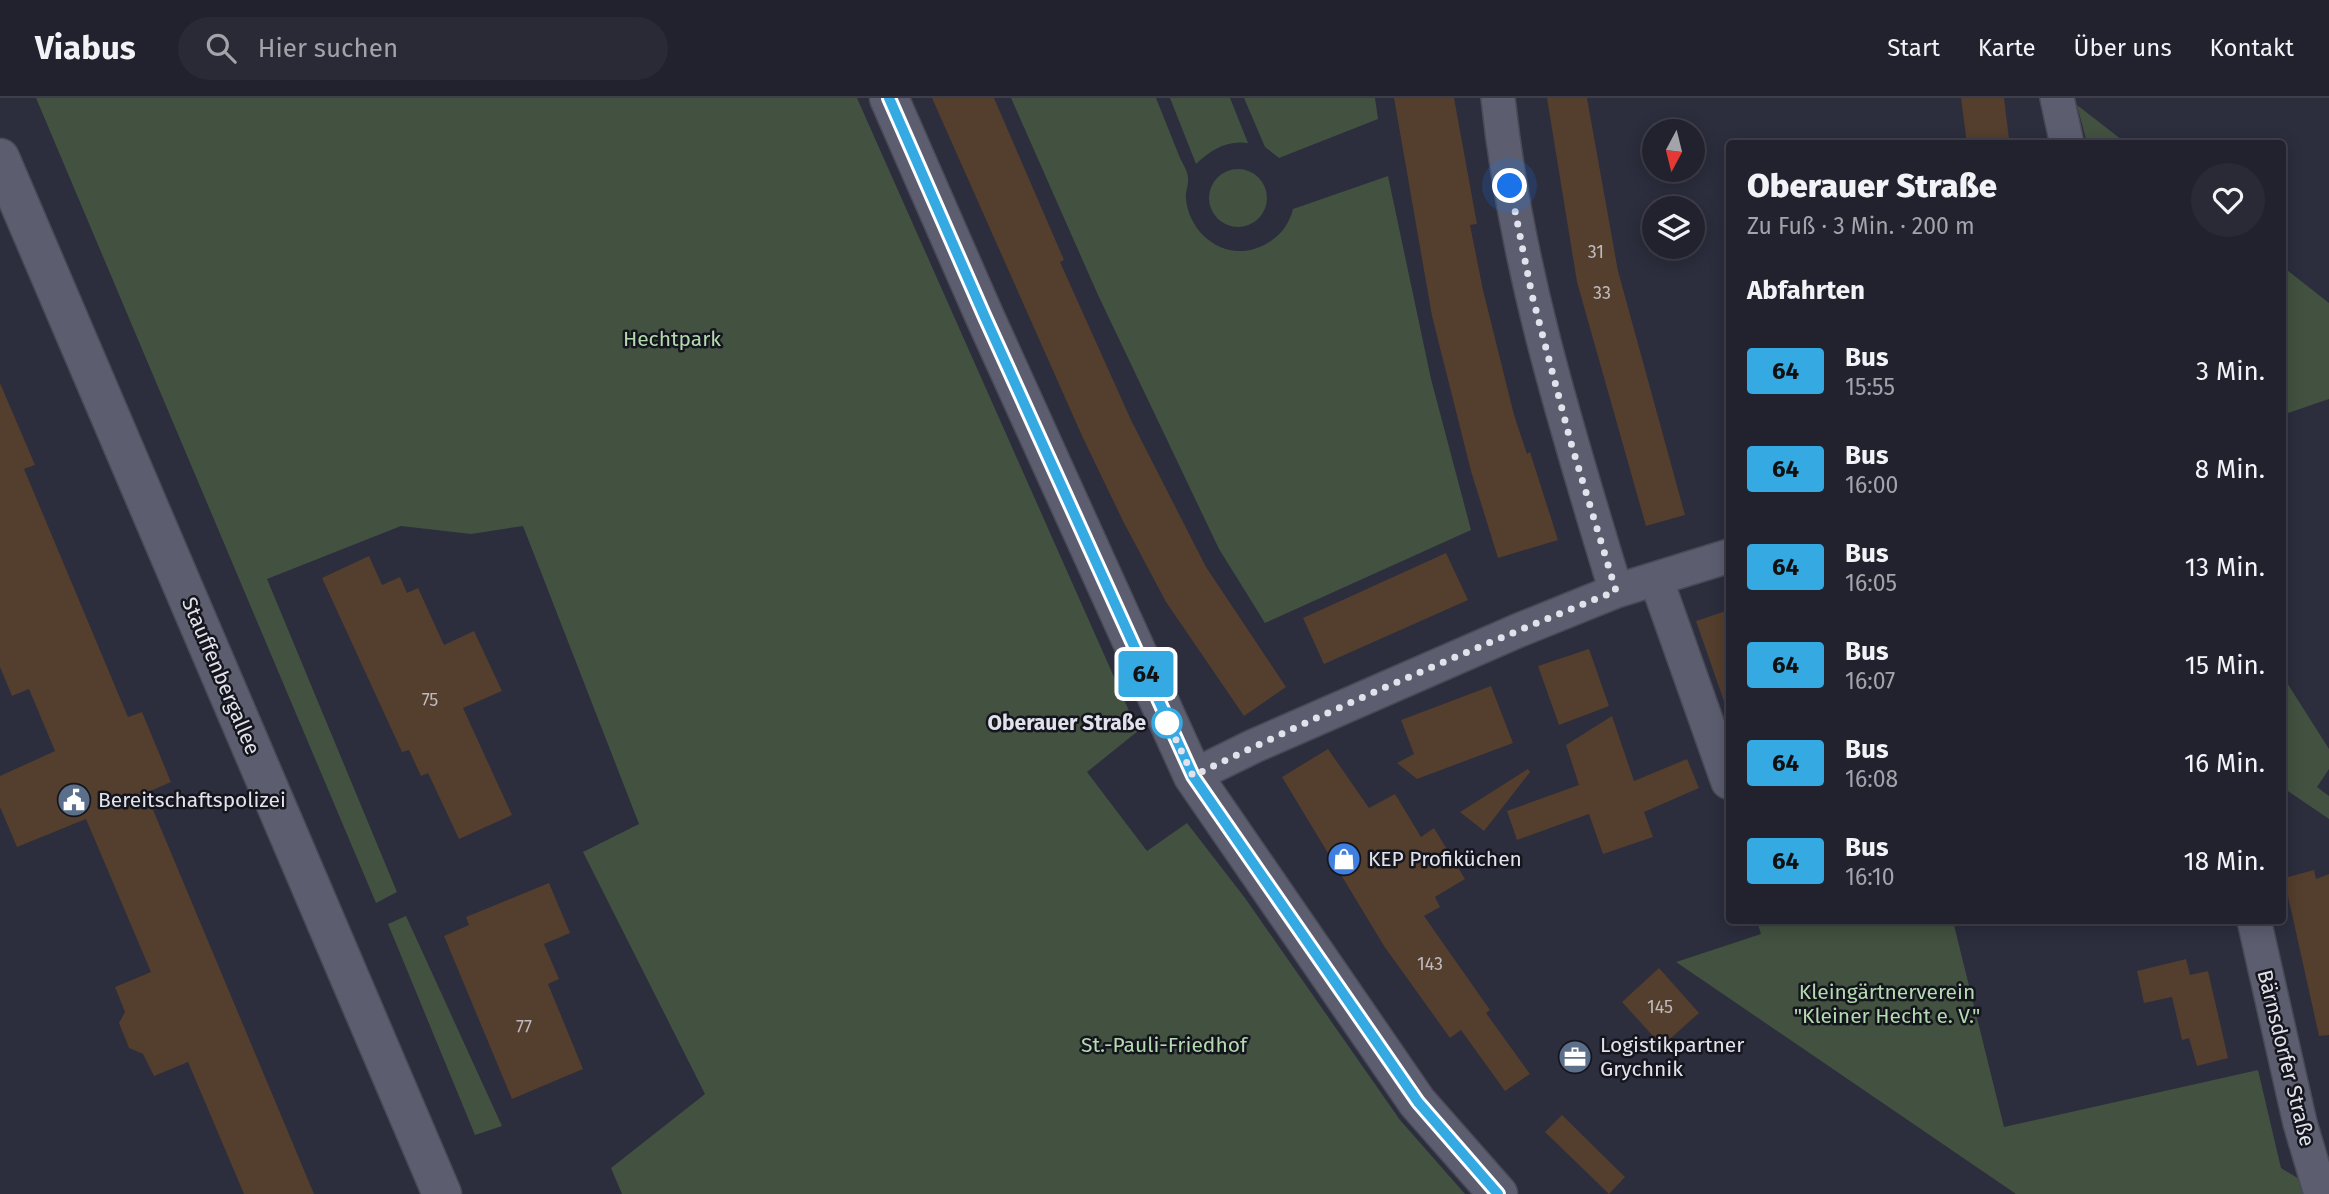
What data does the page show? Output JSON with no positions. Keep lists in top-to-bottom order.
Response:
{
  "streets": {
    "street": ["Stauffenbergallee", "Bärnsdorfer Straße"]
  },
  "parks": ["Hechtpark", "Kleingärtnerverein \"Kleiner Hecht e. V.\"", "St.-Pauli-Friedhof"],
  "places": {
    "other": ["Oberauer Straße"],
    "public building": ["Bereitschaftspolizei"],
    "shop": ["KEP Profiküchen"],
    "office": ["Logistikpartner Grychnik"]
  },
  "lines": ["bus line 64"],
  "house_numbers": [
    "31",
    "33",
    "75",
    "143",
    "145",
    "77"
  ],
  "north": "bottom",
  "page": {
    "header": "Viabus",
    "search": "Hier suchen",
    "nav": [
      "Start",
      "Karte",
      "Über uns",
      "Kontakt"
    ],
    "on_map": "64",
    "heading": [
      ["Oberauer Straße", "Zu Fuß · 3 Min. · 200 m"],
      "Abfahrten"
    ],
    "list": [
      {
        "mark": "64",
        "name": "Bus",
        "note": "15:55",
        "value": "3 Min."
      },
      {
        "mark": "64",
        "name": "Bus",
        "note": "16:00",
        "value": "8 Min."
      },
      {
        "mark": "64",
        "name": "Bus",
        "note": "16:05",
        "value": "13 Min."
      },
      {
        "mark": "64",
        "name": "Bus",
        "note": "16:07",
        "value": "15 Min."
      },
      {
        "mark": "64",
        "name": "Bus",
        "note": "16:08",
        "value": "16 Min."
      },
      {
        "mark": "64",
        "name": "Bus",
        "note": "16:10",
        "value": "18 Min."
      }
    ]
  }
}
